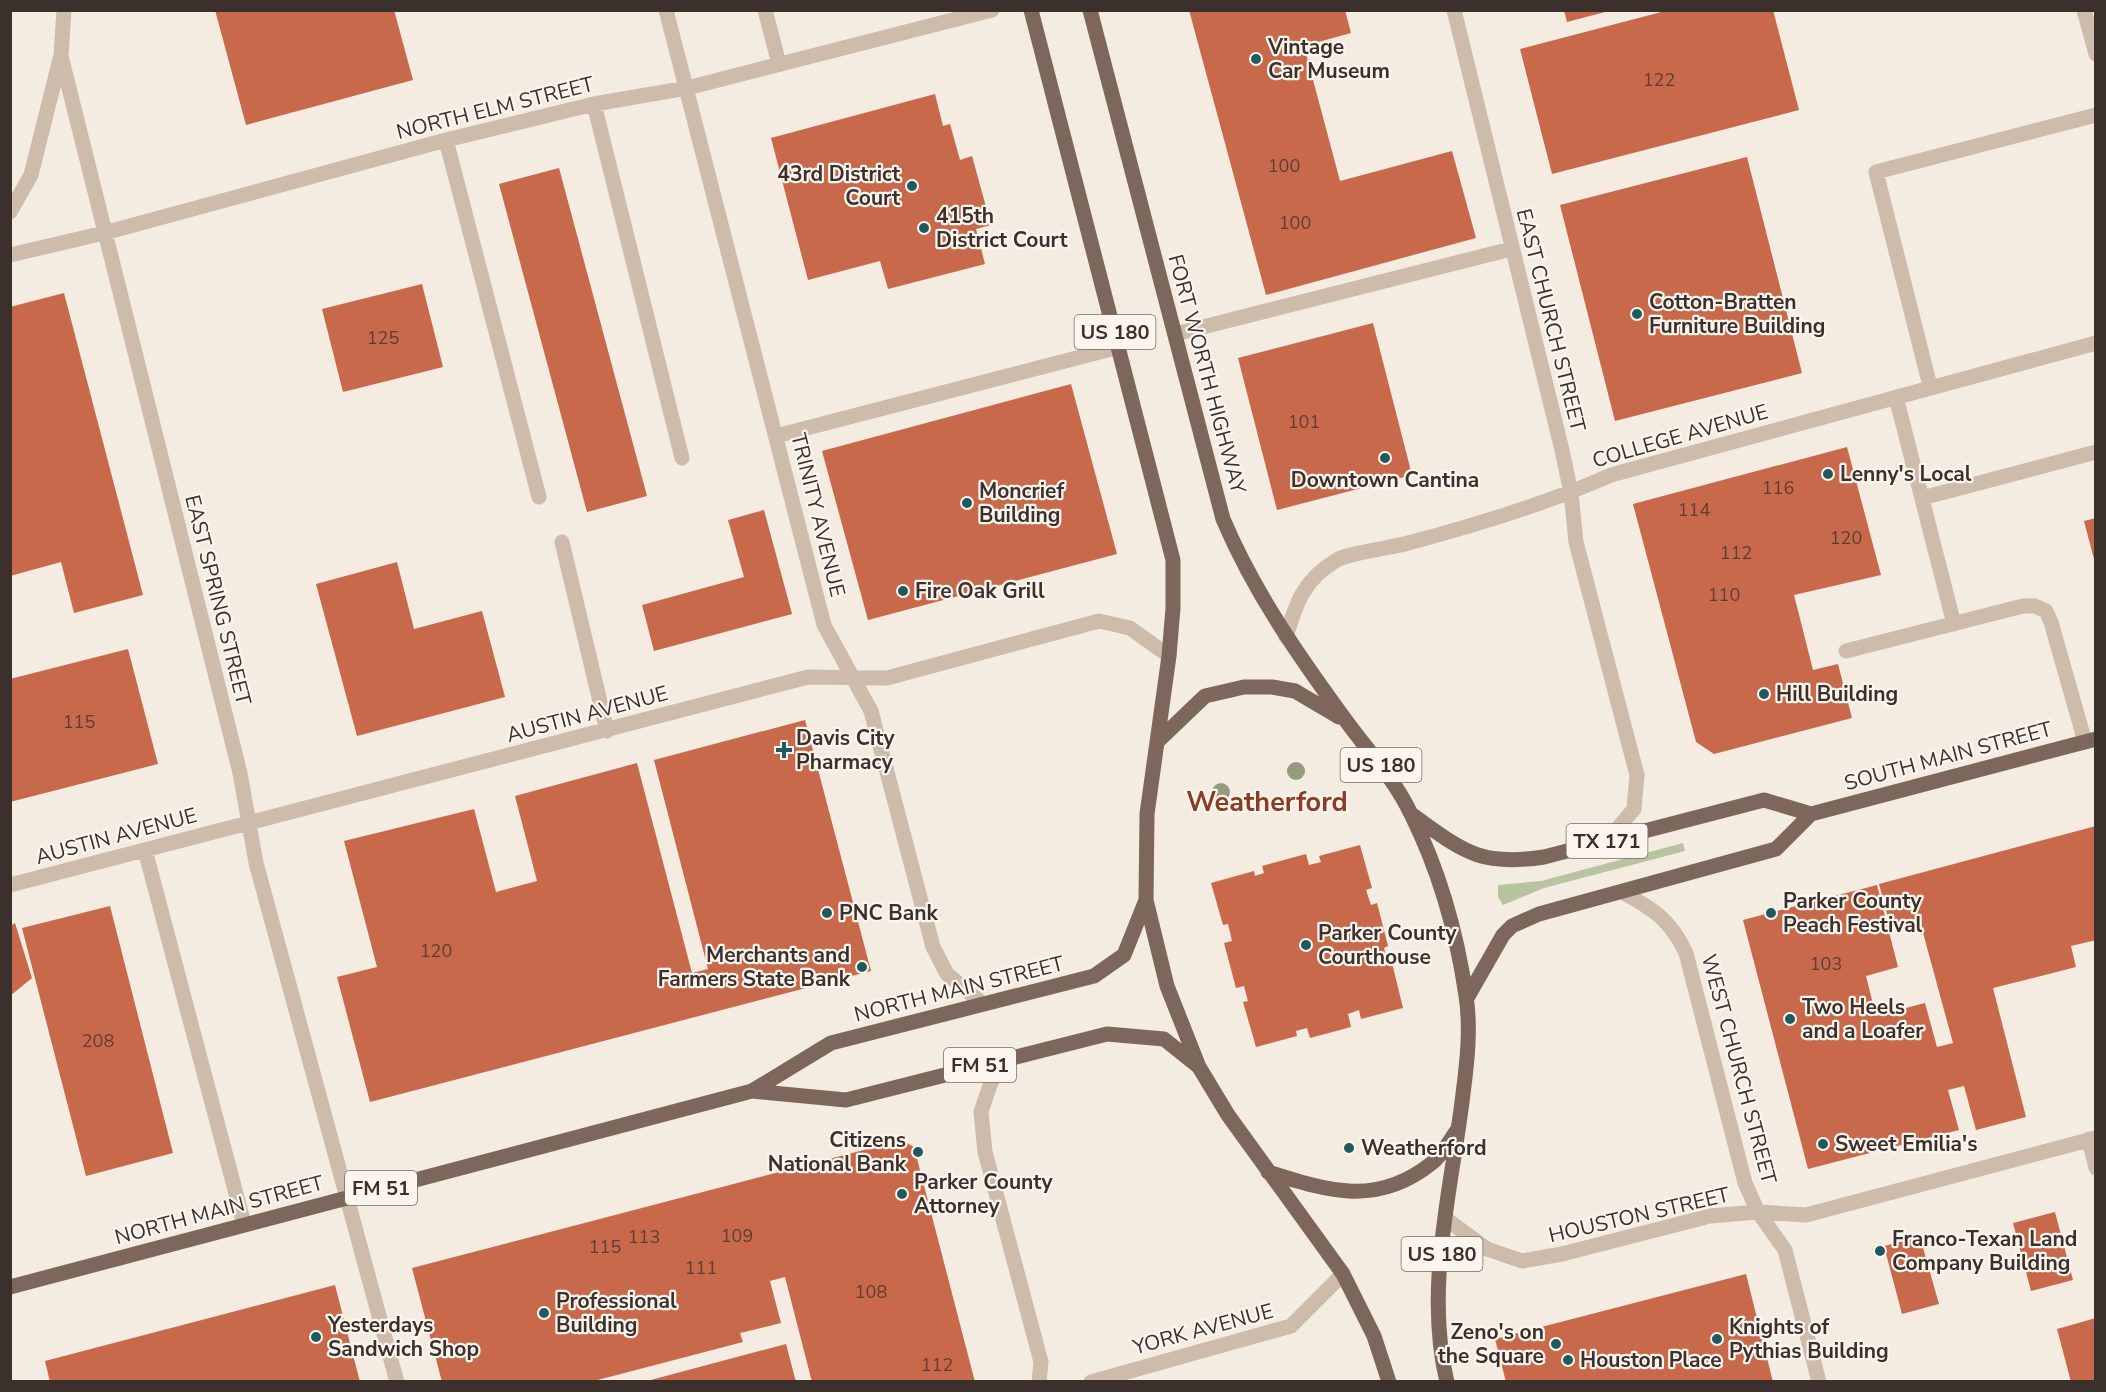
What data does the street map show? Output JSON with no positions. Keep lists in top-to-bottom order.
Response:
{
  "streets": {
    "main road": [
      "US 180",
      "FORT WORTH HIGHWAY",
      "SOUTH MAIN STREET",
      "TX 171",
      "NORTH MAIN STREET",
      "FM 51"
    ],
    "street": [
      "NORTH ELM STREET",
      "EAST CHURCH STREET",
      "COLLEGE AVENUE",
      "TRINITY AVENUE",
      "EAST SPRING STREET",
      "AUSTIN AVENUE",
      "WEST CHURCH STREET",
      "HOUSTON STREET",
      "YORK AVENUE"
    ]
  },
  "crossings": [
    ["NORTH ELM STREET", "TRINITY AVENUE"],
    ["NORTH ELM STREET", "EAST SPRING STREET"],
    ["EAST CHURCH STREET", "COLLEGE AVENUE"],
    ["EAST CHURCH STREET", "TX 171"],
    ["US 180", "FORT WORTH HIGHWAY"],
    ["US 180", "AUSTIN AVENUE"],
    ["US 180", "TX 171"],
    ["US 180", "NORTH MAIN STREET"],
    ["US 180", "HOUSTON STREET"],
    ["US 180", "YORK AVENUE"],
    ["FORT WORTH HIGHWAY", "COLLEGE AVENUE"],
    ["TRINITY AVENUE", "AUSTIN AVENUE"],
    ["TRINITY AVENUE", "NORTH MAIN STREET"],
    ["EAST SPRING STREET", "AUSTIN AVENUE"],
    ["EAST SPRING STREET", "NORTH MAIN STREET"],
    ["SOUTH MAIN STREET", "TX 171"],
    ["TX 171", "WEST CHURCH STREET"],
    ["WEST CHURCH STREET", "HOUSTON STREET"]
  ],
  "districts": ["Weatherford"],
  "places": {
    "other": [
      "Vintage Car Museum",
      "43rd District Court",
      "415th District Court",
      "Cotton-Bratten Furniture Building",
      "Downtown Cantina",
      "Lenny's Local",
      "Moncrief Building",
      "Fire Oak Grill",
      "Hill Building",
      "PNC Bank",
      "Parker County Peach Festival",
      "Parker County Courthouse",
      "Merchants and Farmers State Bank",
      "Two Heels and a Loafer",
      "Sweet Emilia's",
      "Weatherford",
      "Citizens National Bank",
      "Parker County Attorney",
      "Franco-Texan Land Company Building",
      "Professional Building",
      "Yesterdays Sandwich Shop",
      "Knights of Pythias Building",
      "Zeno's on the Square",
      "Houston Place"
    ],
    "health": ["Davis City Pharmacy"]
  },
  "house_numbers": [
    "122",
    "100",
    "100",
    "125",
    "101",
    "116",
    "114",
    "120",
    "112",
    "110",
    "115",
    "120",
    "103",
    "208",
    "109",
    "113",
    "115",
    "111",
    "108",
    "112"
  ]
}
